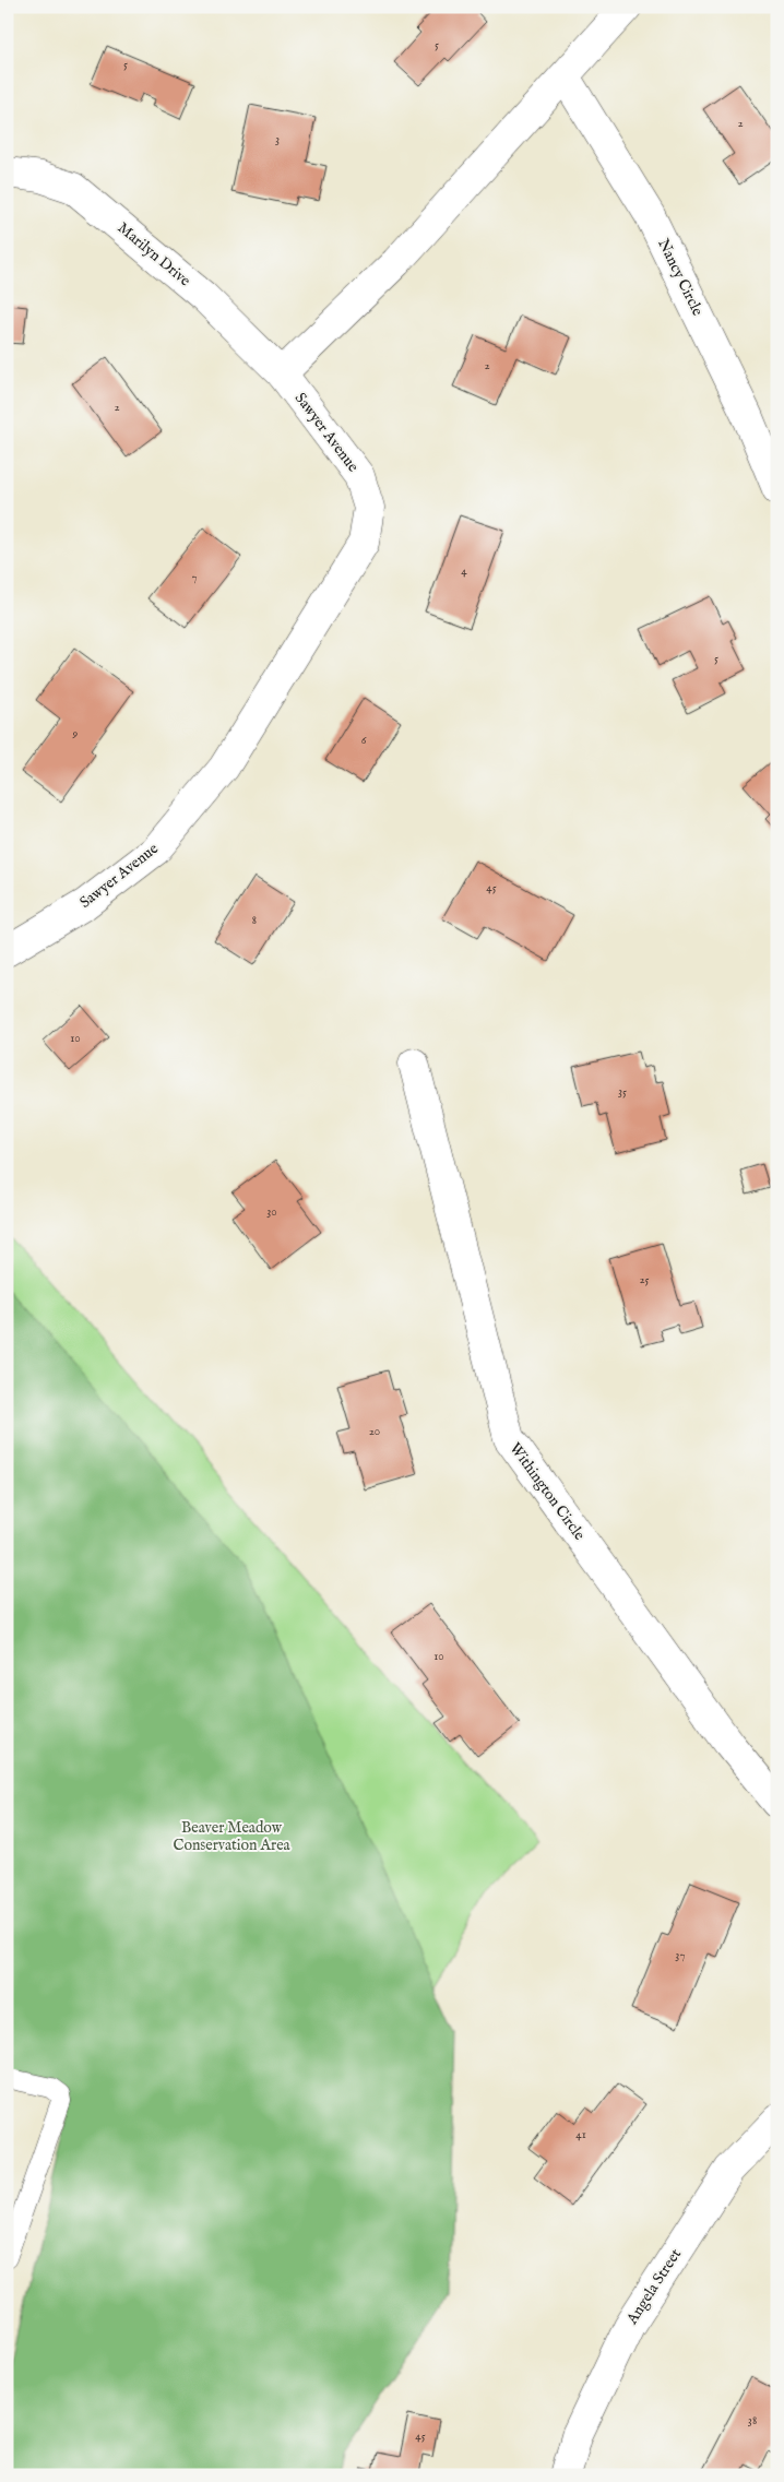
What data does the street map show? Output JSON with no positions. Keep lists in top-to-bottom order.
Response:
{
  "streets": {
    "street": [
      "Marilyn Drive",
      "Nancy Circle",
      "Sawyer Avenue",
      "Withington Circle",
      "Angela Street"
    ]
  },
  "crossings": [
    ["Marilyn Drive", "Sawyer Avenue"]
  ],
  "parks": ["Beaver Meadow Conservation Area"],
  "house_numbers": [
    "5",
    "5",
    "2",
    "3",
    "2",
    "2",
    "4",
    "7",
    "5",
    "9",
    "6",
    "45",
    "8",
    "10",
    "35",
    "30",
    "25",
    "20",
    "10",
    "37",
    "41",
    "38",
    "45"
  ]
}
